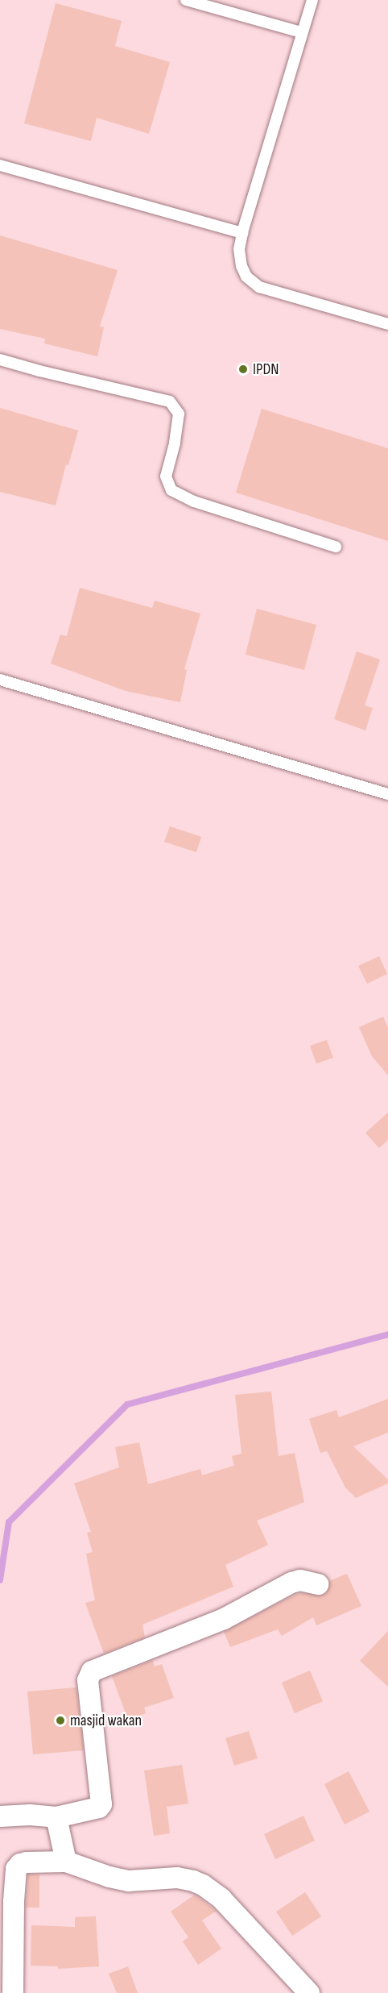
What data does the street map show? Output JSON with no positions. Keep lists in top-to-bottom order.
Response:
{
  "places": ["IPDN", "masjid wakan"]
}
